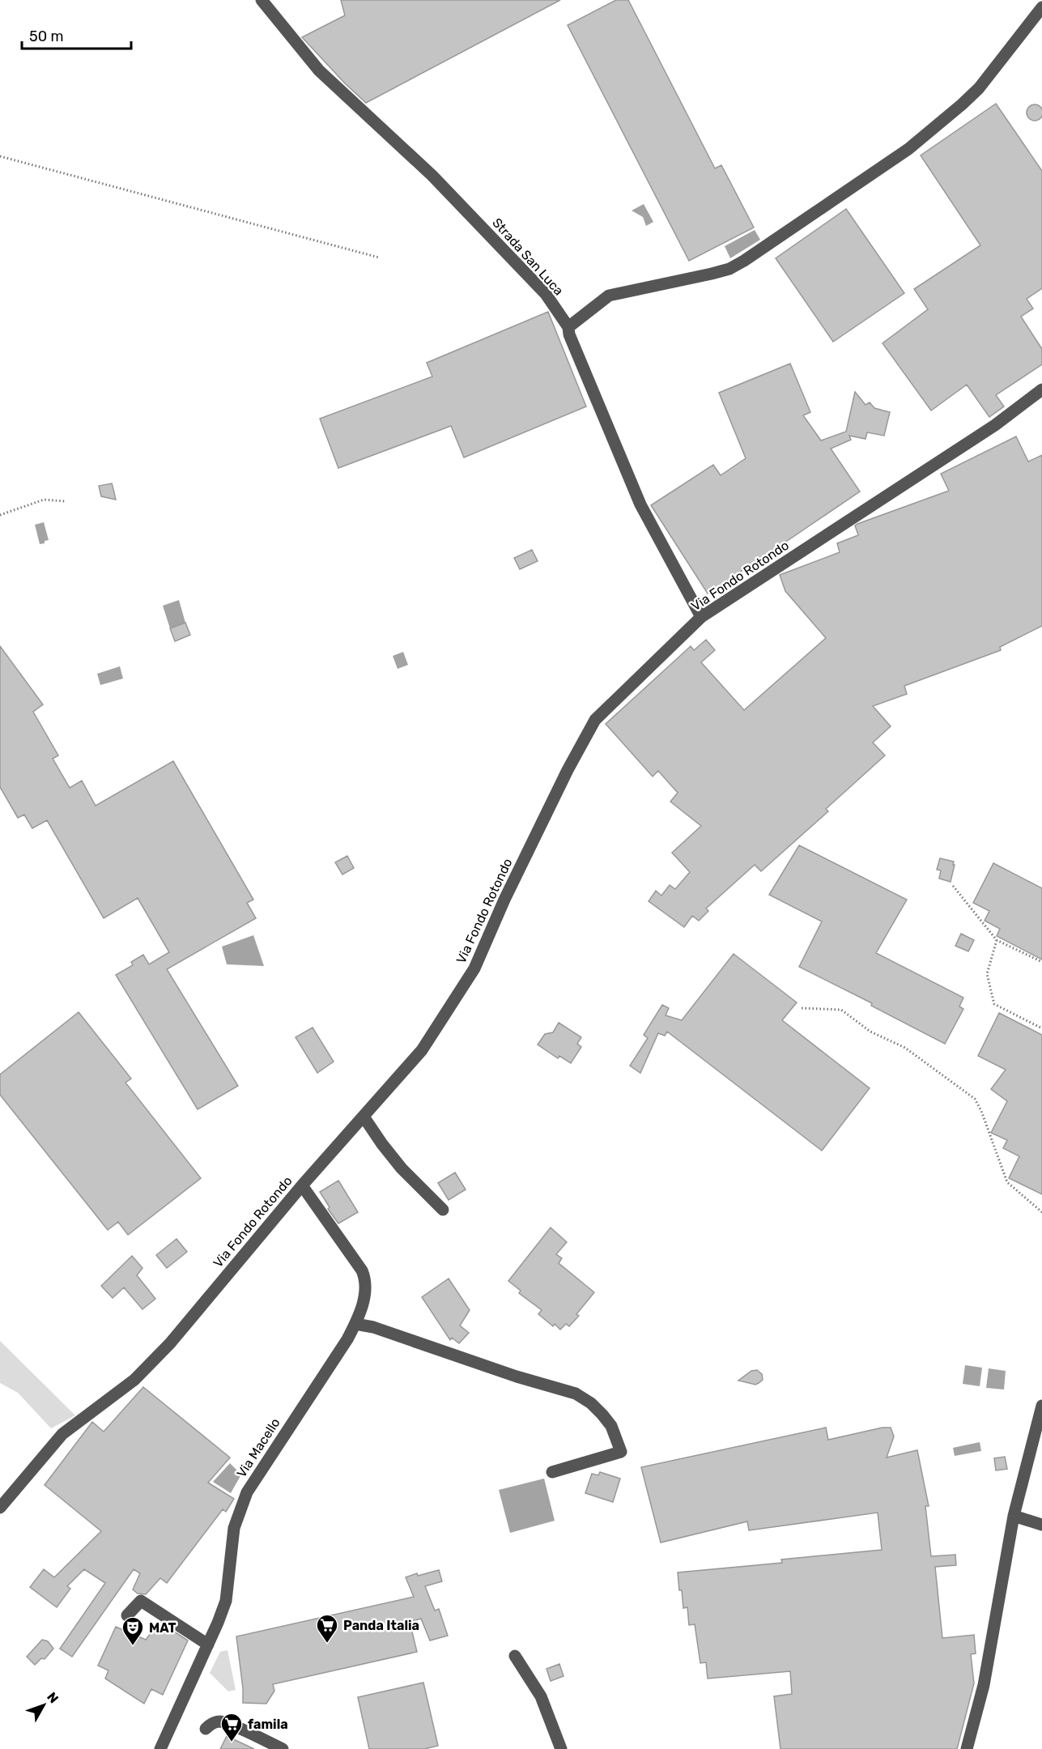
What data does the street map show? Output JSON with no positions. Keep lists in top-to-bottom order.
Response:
{
  "streets": {
    "street": ["Strada San Luca", "Via Fondo Rotondo", "Via Macello"]
  },
  "crossings": [
    ["Strada San Luca", "Via Fondo Rotondo"],
    ["Via Fondo Rotondo", "Via Macello"]
  ],
  "places": {
    "supermarket": ["Panda Italia", "famila"],
    "theatre": ["MAT"]
  },
  "scale_bar": "50 m",
  "north": "top right"
}
